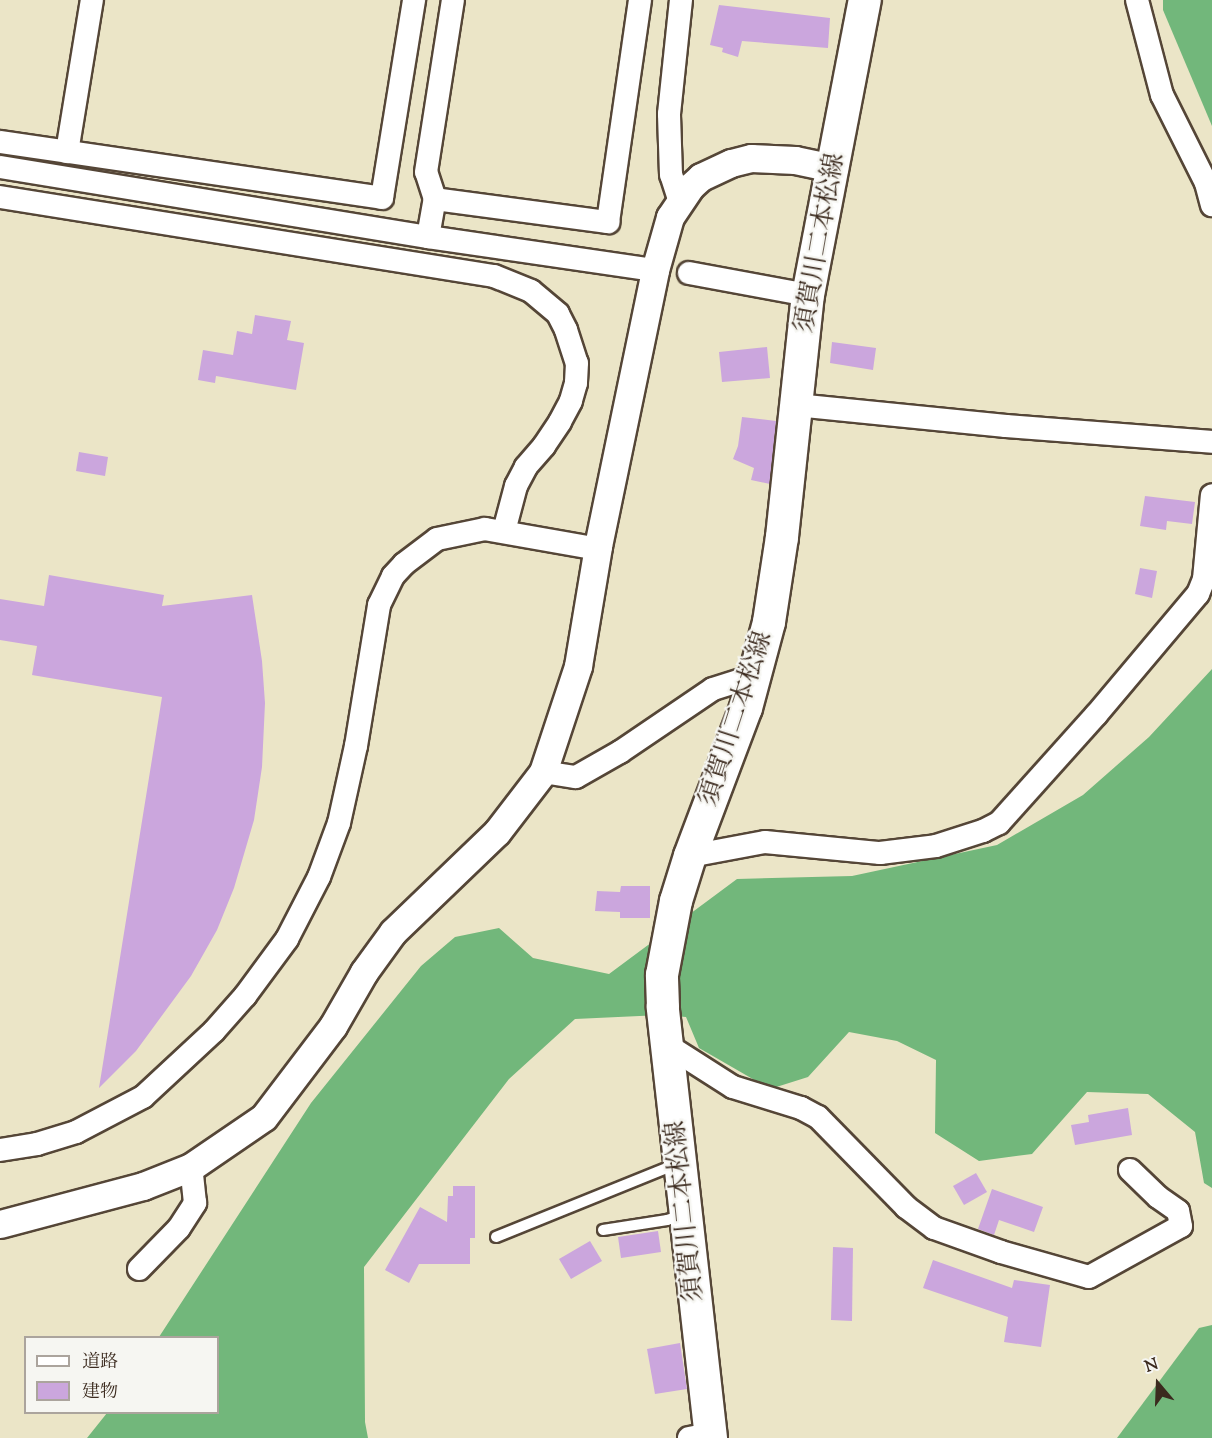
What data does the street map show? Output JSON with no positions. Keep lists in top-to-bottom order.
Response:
{
  "streets": {
    "main road": ["須賀川二本松線"]
  },
  "legend": ["道路", "建物"],
  "north": "top"
}
